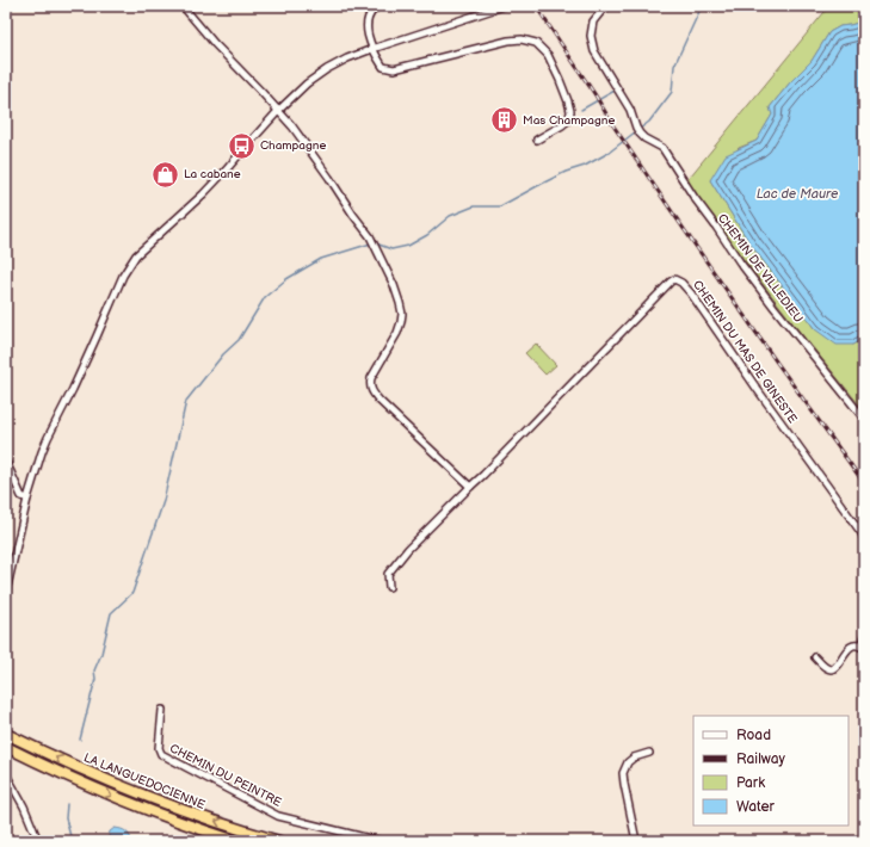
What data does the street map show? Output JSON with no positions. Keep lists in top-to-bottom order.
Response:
{
  "streets": {
    "highway": ["LA LANGUEDOCIENNE"],
    "street": ["CHEMIN DE VILLEDIEU", "CHEMIN DU MAS DE GINESTE", "CHEMIN DU PEINTRE"]
  },
  "water": ["Lac de Maure"],
  "places": {
    "building": ["Mas Champagne"],
    "bus stop": ["Champagne"],
    "shop": ["La cabane"]
  },
  "legend": [
    "Road",
    "Railway",
    "Park",
    "Water"
  ]
}
